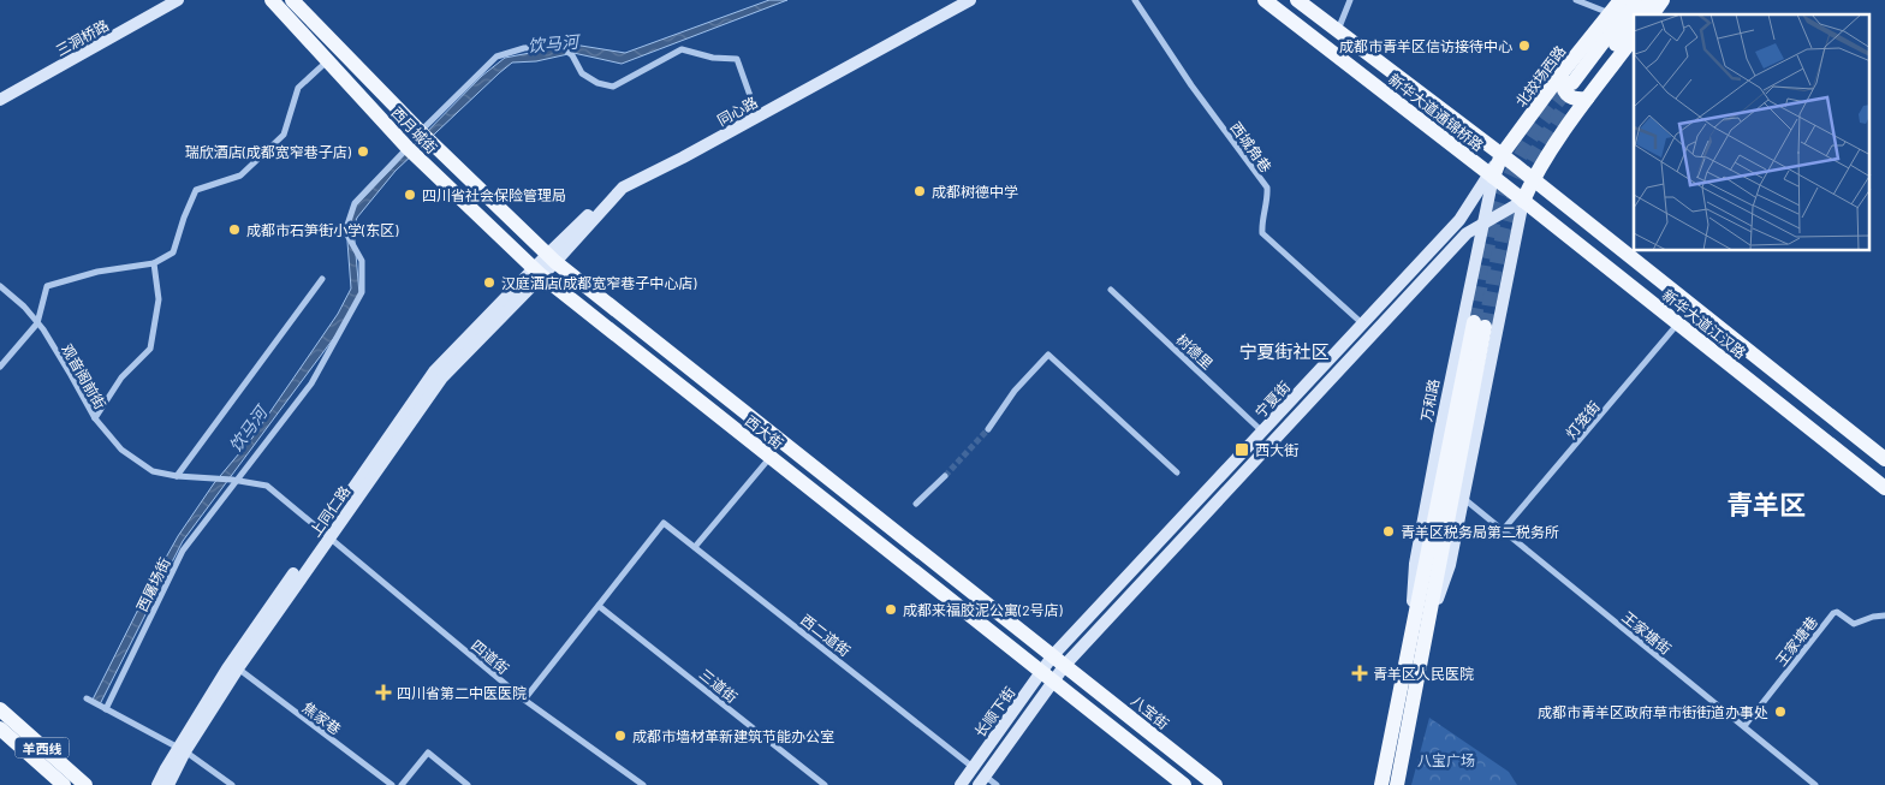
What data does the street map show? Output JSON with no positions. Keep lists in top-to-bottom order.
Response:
{
  "streets": {
    "main road": [
      "三洞桥路",
      "北较场西路",
      "同心路",
      "新华大道通锦桥路",
      "西月城街",
      "新华大道江汉路",
      "宁夏街",
      "万和路",
      "西大街",
      "上同仁路",
      "长顺下街",
      "八宝街",
      "羊西线"
    ],
    "street": [
      "西城角巷",
      "树德里",
      "观音阁前街",
      "灯笼街",
      "西屠场街",
      "王家塘街",
      "西二道街",
      "王家塘巷",
      "四道街",
      "三道街",
      "焦家巷"
    ]
  },
  "crossings": [
    ["北较场西路", "新华大道通锦桥路"],
    ["北较场西路", "新华大道江汉路"],
    ["北较场西路", "宁夏街"],
    ["北较场西路", "万和路"],
    ["同心路", "西月城街"],
    ["同心路", "西大街"],
    ["同心路", "上同仁路"],
    ["新华大道通锦桥路", "新华大道江汉路"],
    ["新华大道通锦桥路", "宁夏街"],
    ["新华大道通锦桥路", "万和路"],
    ["西月城街", "西大街"],
    ["西月城街", "上同仁路"],
    ["西月城街", "西屠场街"],
    ["西城角巷", "宁夏街"],
    ["新华大道江汉路", "宁夏街"],
    ["新华大道江汉路", "万和路"],
    ["新华大道江汉路", "灯笼街"],
    ["树德里", "宁夏街"],
    ["观音阁前街", "西屠场街"],
    ["观音阁前街", "四道街"],
    ["宁夏街", "万和路"],
    ["宁夏街", "西大街"],
    ["宁夏街", "长顺下街"],
    ["宁夏街", "八宝街"],
    ["万和路", "王家塘街"],
    ["灯笼街", "王家塘街"],
    ["西大街", "上同仁路"],
    ["西大街", "长顺下街"],
    ["西大街", "八宝街"],
    ["上同仁路", "四道街"],
    ["上同仁路", "焦家巷"],
    ["西屠场街", "四道街"],
    ["王家塘街", "王家塘巷"],
    ["西二道街", "三道街"],
    ["西二道街", "长顺下街"],
    ["长顺下街", "八宝街"]
  ],
  "districts": ["宁夏街社区", "青羊区"],
  "water": ["饮马河"],
  "parks": ["八宝广场"],
  "places": {
    "other": [
      "成都市青羊区信访接待中心",
      "瑞欣酒店(成都宽窄巷子店)",
      "成都树德中学",
      "四川省社会保险管理局",
      "成都市石笋街小学(东区)",
      "汉庭酒店(成都宽窄巷子中心店)",
      "青羊区税务局第二税务所",
      "成都来福胶泥公寓(2号店)",
      "成都市青羊区政府草市街街道办事处",
      "成都市墙材革新建筑节能办公室"
    ],
    "transit": ["西大街"],
    "health": ["青羊区人民医院", "四川省第二中医医院"]
  }
}
